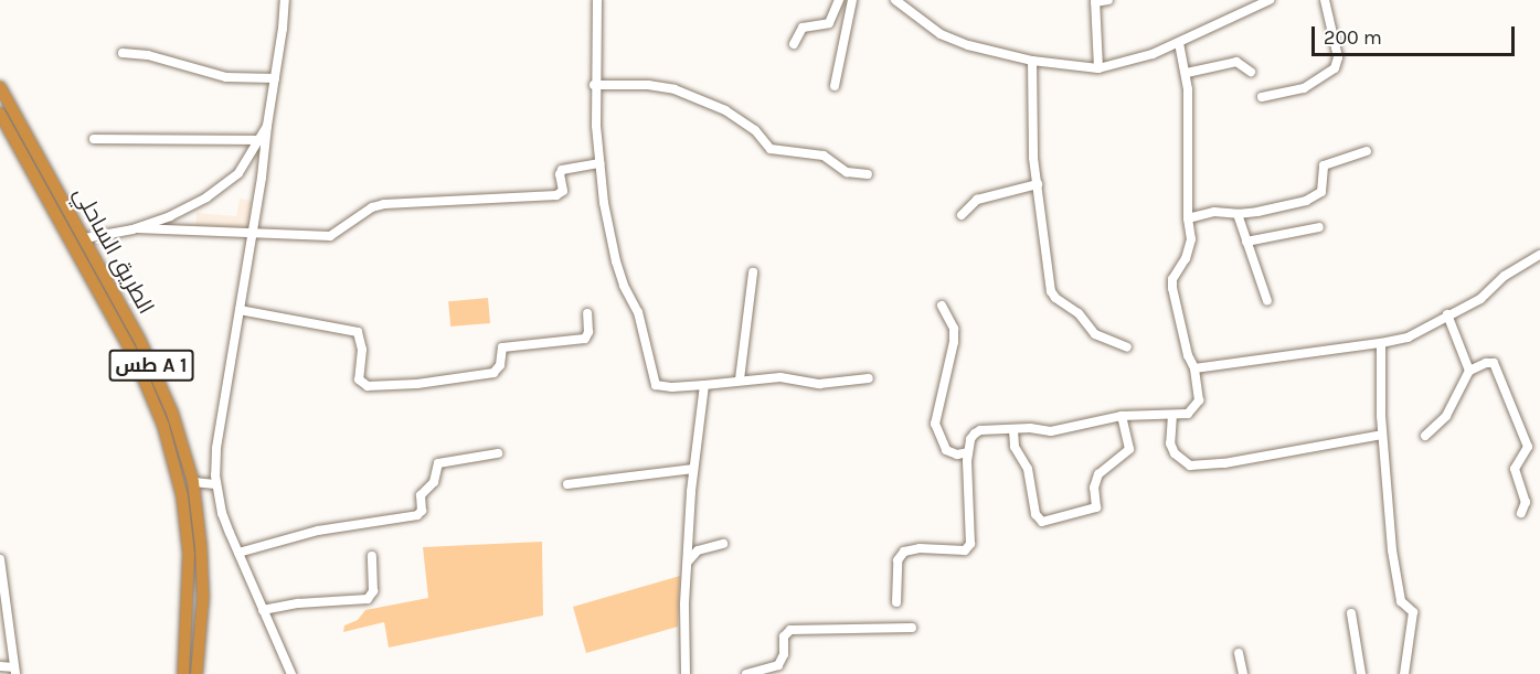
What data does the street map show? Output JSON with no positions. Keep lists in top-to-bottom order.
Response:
{
  "streets": {
    "highway": ["الطريق الساحلي", "طس A 1"]
  },
  "scale_bar": "200 m"
}
